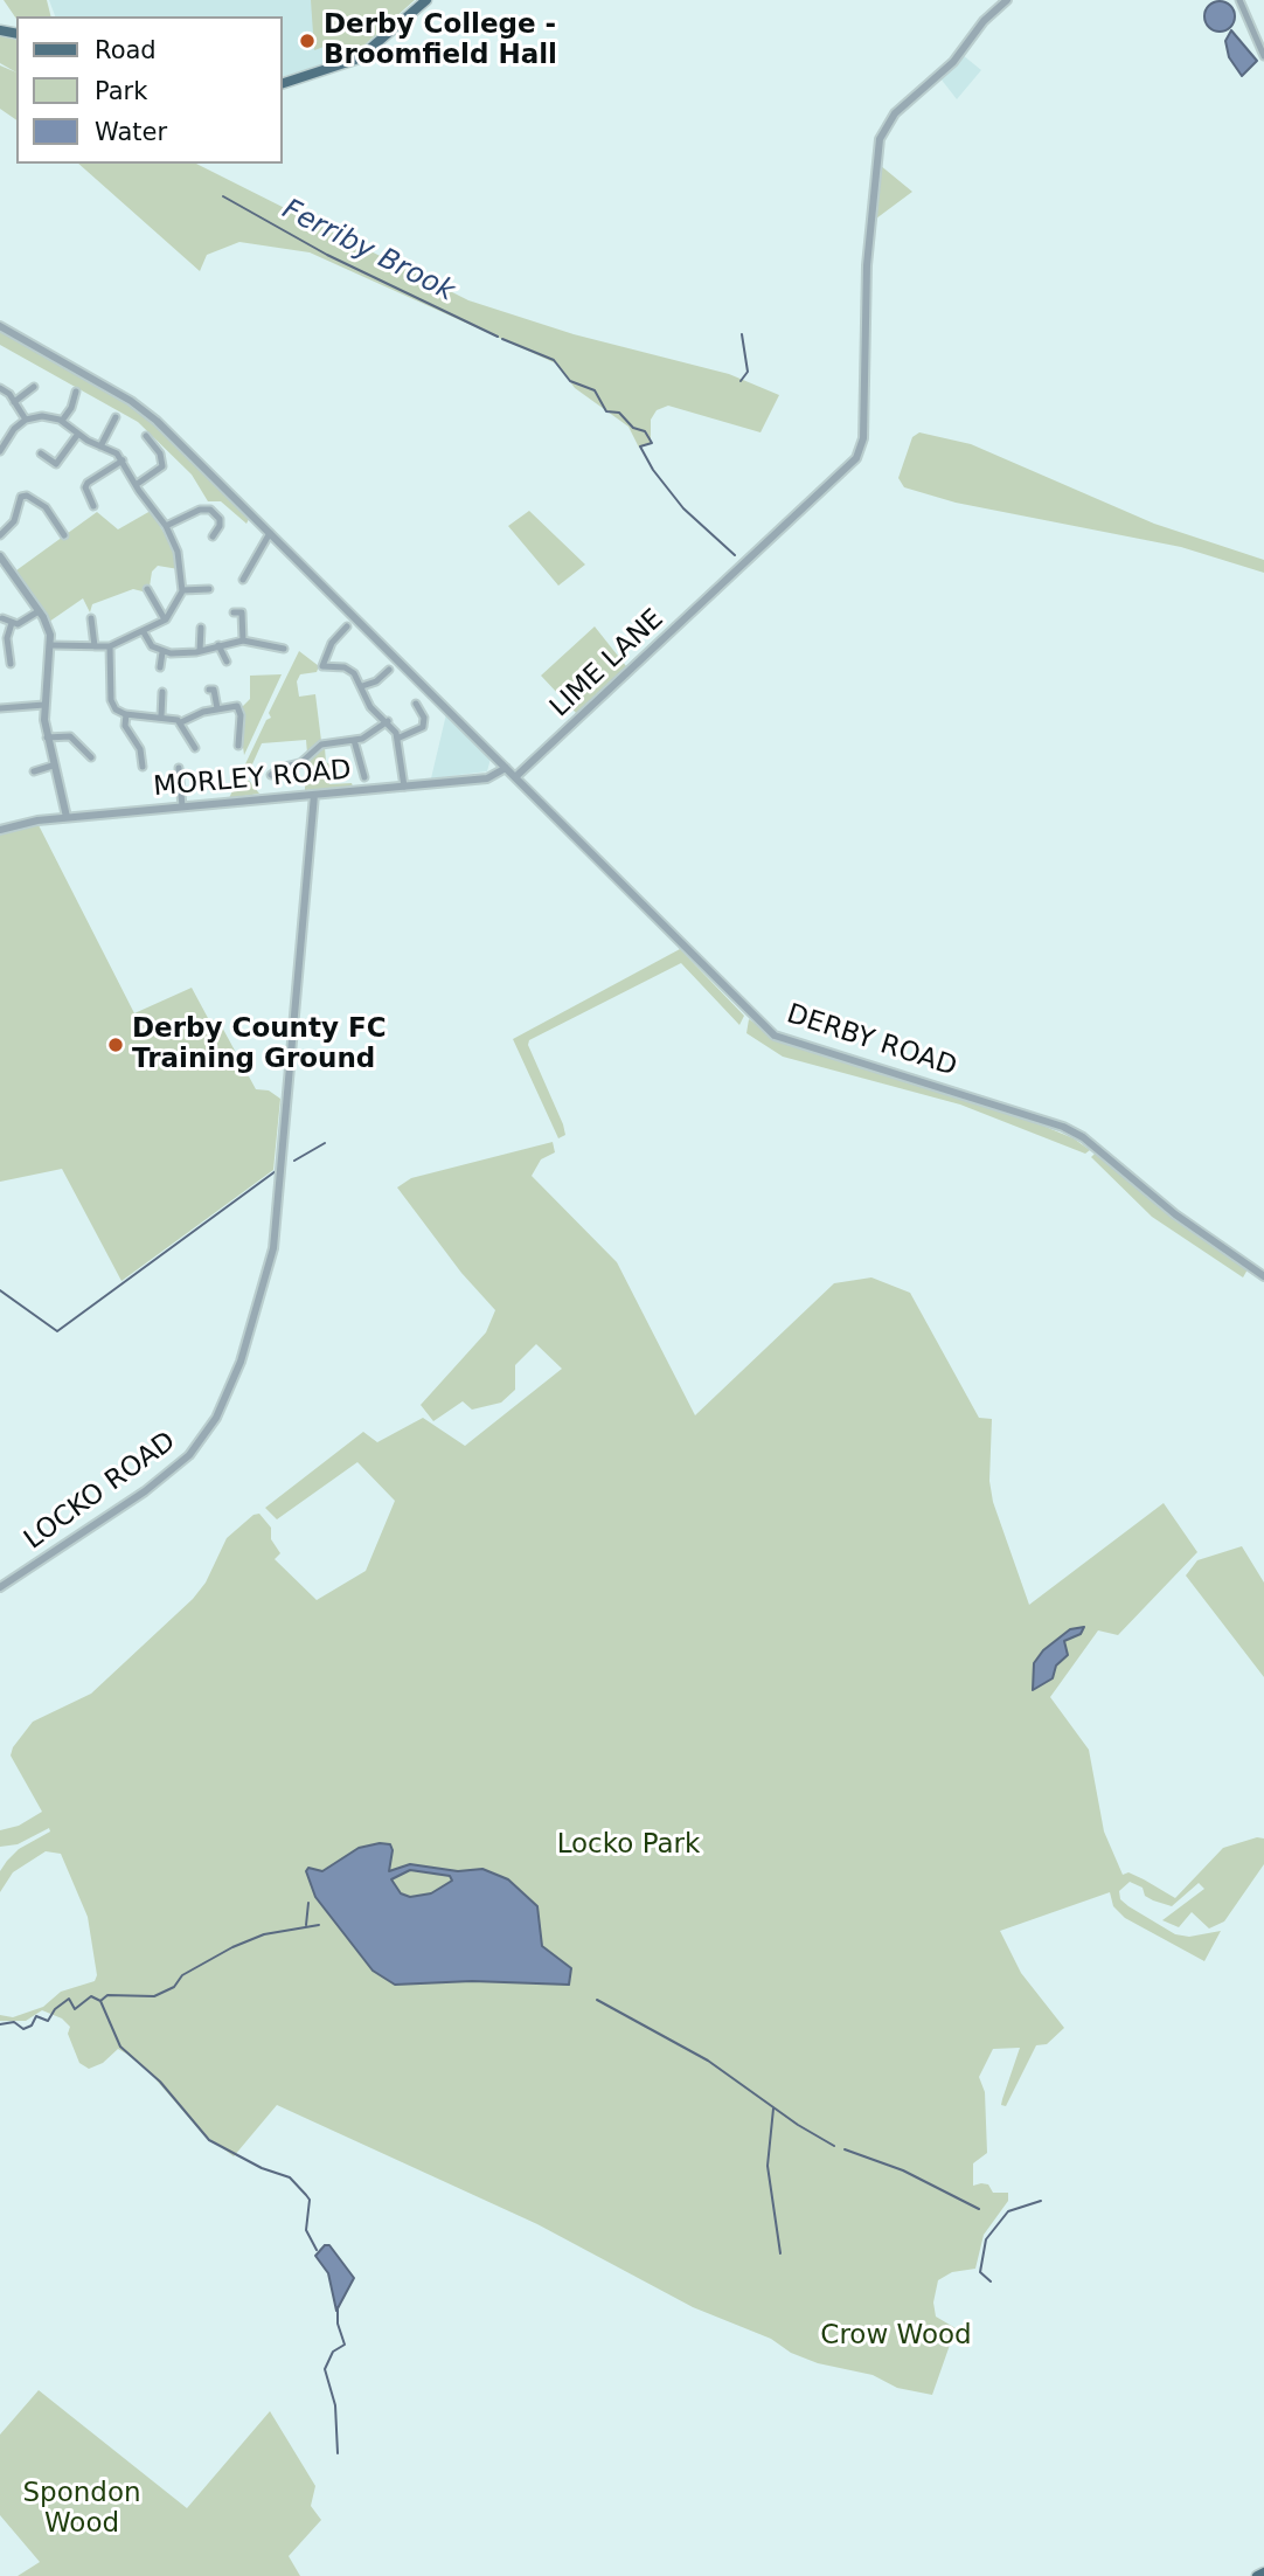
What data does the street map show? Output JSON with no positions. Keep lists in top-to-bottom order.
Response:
{
  "streets": {
    "street": [
      "LIME LANE",
      "MORLEY ROAD",
      "DERBY ROAD",
      "LOCKO ROAD"
    ]
  },
  "crossings": [
    ["LIME LANE", "DERBY ROAD"],
    ["MORLEY ROAD", "LOCKO ROAD"]
  ],
  "water": ["Ferriby Brook"],
  "parks": ["Locko Park", "Crow Wood", "Spondon Wood"],
  "places": ["Derby College - Broomfield Hall", "Derby County FC Training Ground"],
  "legend": ["Road", "Park", "Water"]
}
